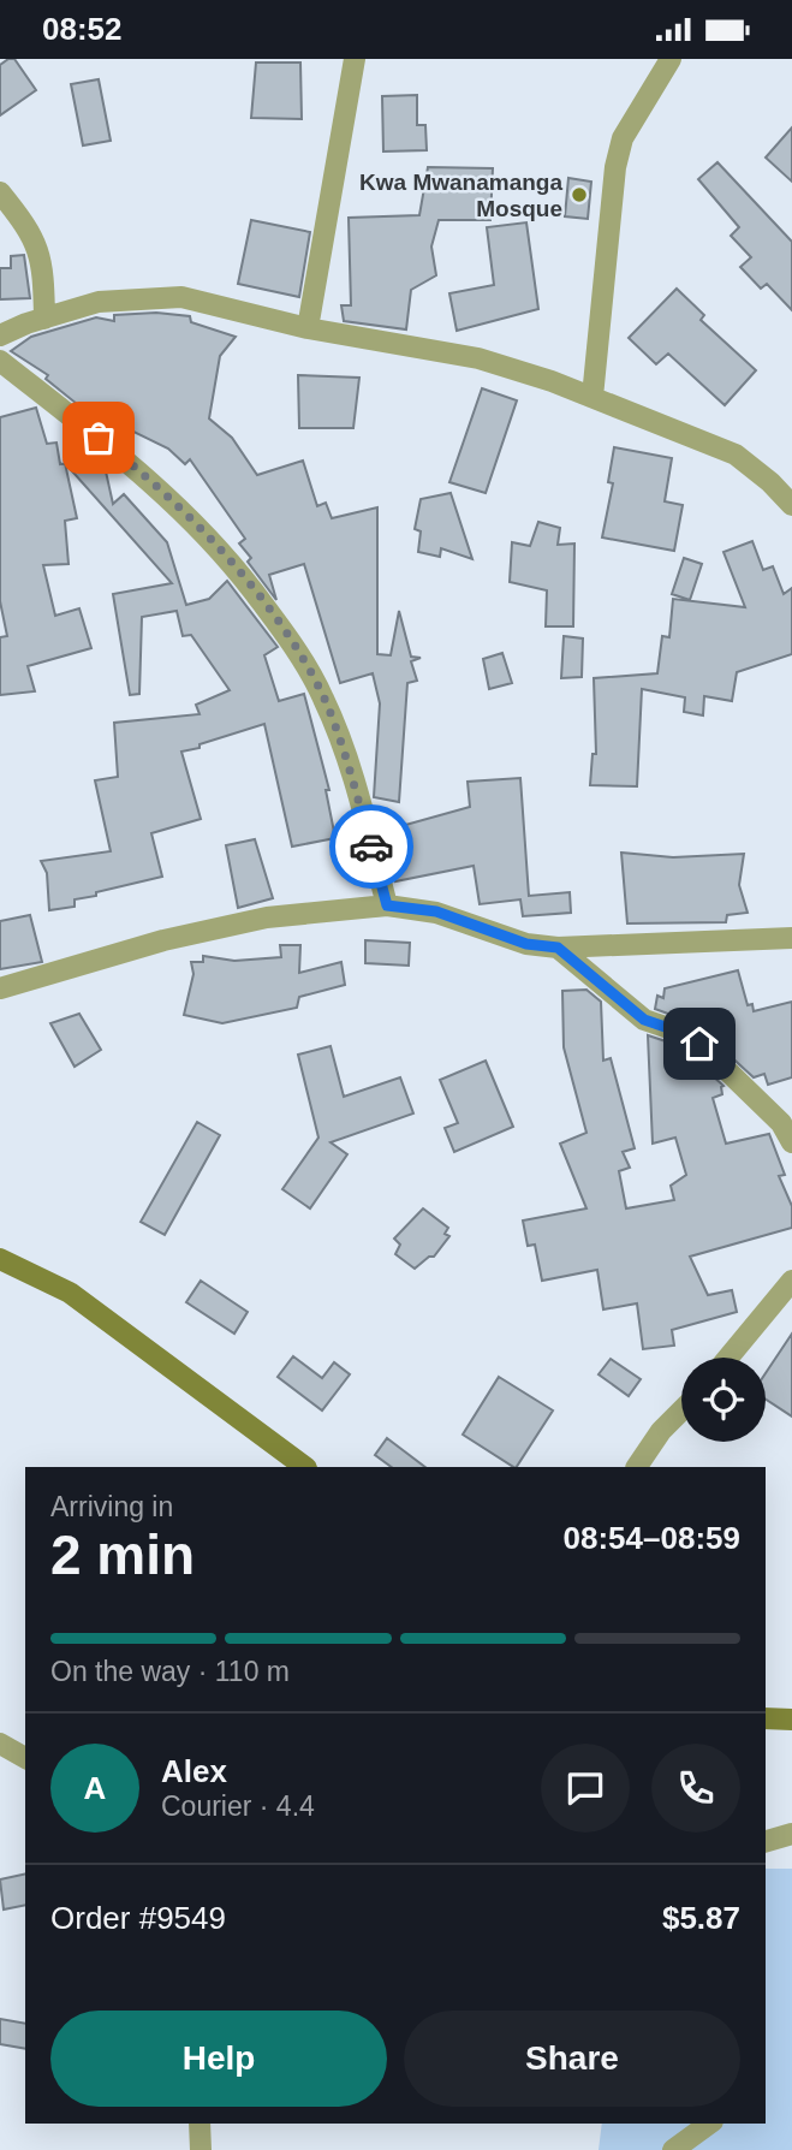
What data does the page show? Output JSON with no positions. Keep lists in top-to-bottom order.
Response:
{
  "places": ["Kwa Mwanamanga Mosque"],
  "page": {
    "status": "08:52",
    "heading": ["2 min", "Arriving in", "08:54–08:59"],
    "panel": [
      "Alex",
      "Courier · 4.4",
      "Order #9549",
      "$5.87"
    ],
    "bar": "On the way · 110 m",
    "round": "A",
    "buttons": ["Help", "Share"]
  }
}
